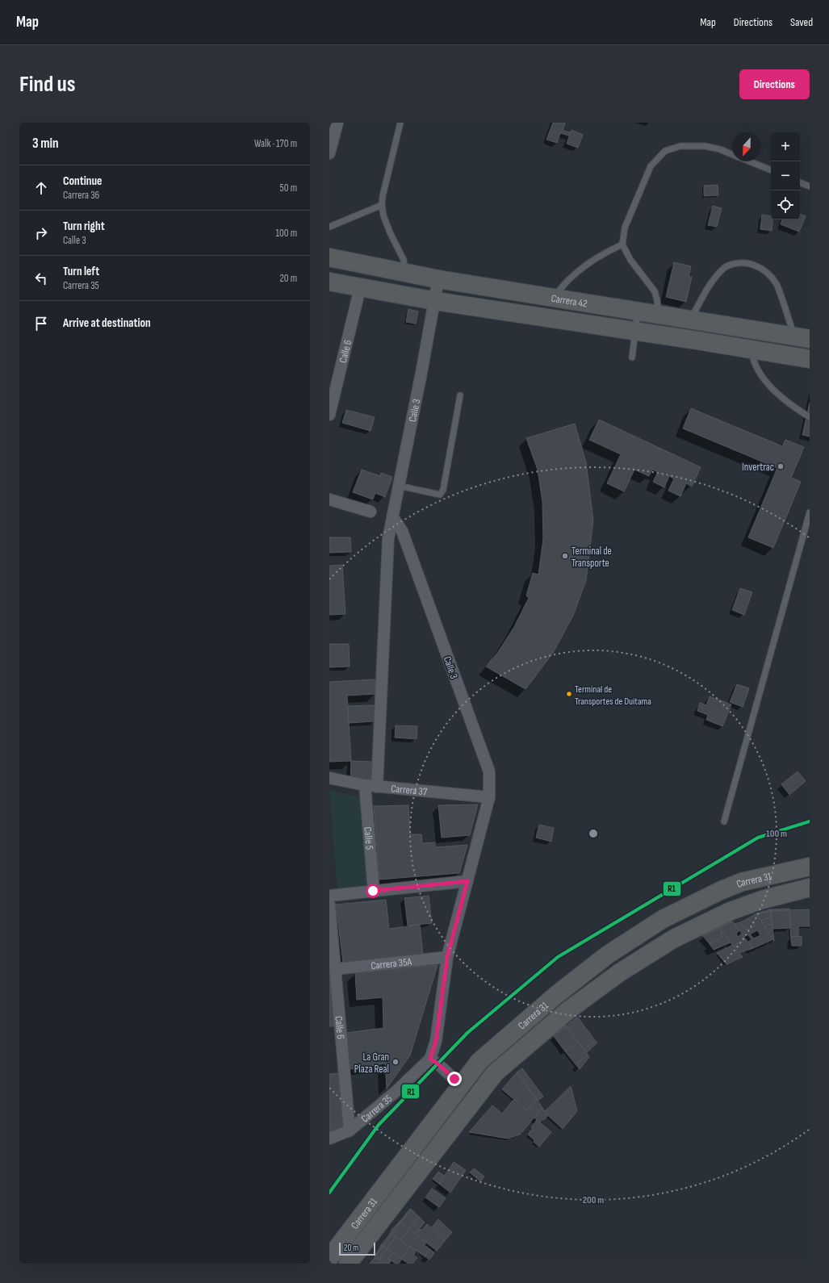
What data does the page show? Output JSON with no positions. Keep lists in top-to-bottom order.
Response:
{
  "streets": {
    "highway": ["Carrera 42", "Carrera 31"],
    "street": [
      "Calle 6",
      "Calle 3",
      "Carrera 37",
      "Calle 5",
      "Carrera 35A",
      "Carrera 35"
    ]
  },
  "crossings": [
    ["Carrera 42", "Calle 6"],
    ["Carrera 42", "Calle 3"],
    ["Calle 6", "Carrera 35A"],
    ["Calle 6", "Carrera 35"],
    ["Calle 3", "Carrera 37"],
    ["Calle 3", "Carrera 35A"],
    ["Calle 3", "Carrera 35"],
    ["Carrera 37", "Calle 5"]
  ],
  "places": [
    "Invertrac",
    "Terminal de Transporte",
    "Terminal de Transportes de Duitama",
    "La Gran Plaza Real"
  ],
  "lines": ["transit line R1"],
  "scale_bar": "20 m",
  "north": "bottom",
  "page": {
    "header": "Map",
    "nav": ["Map", "Directions", "Saved"],
    "buttons": "Directions",
    "title": "Find us",
    "heading": ["3 min", "Walk · 170 m"],
    "map_buttons": ["+", "−"],
    "list": [
      ["Continue", "Carrera 36", "50 m"],
      ["Turn right", "Calle 3", "100 m"],
      ["Turn left", "Carrera 35", "20 m"],
      "Arrive at destination"
    ],
    "scale": "20 m"
  },
  "rings": ["100 m", "200 m"]
}
